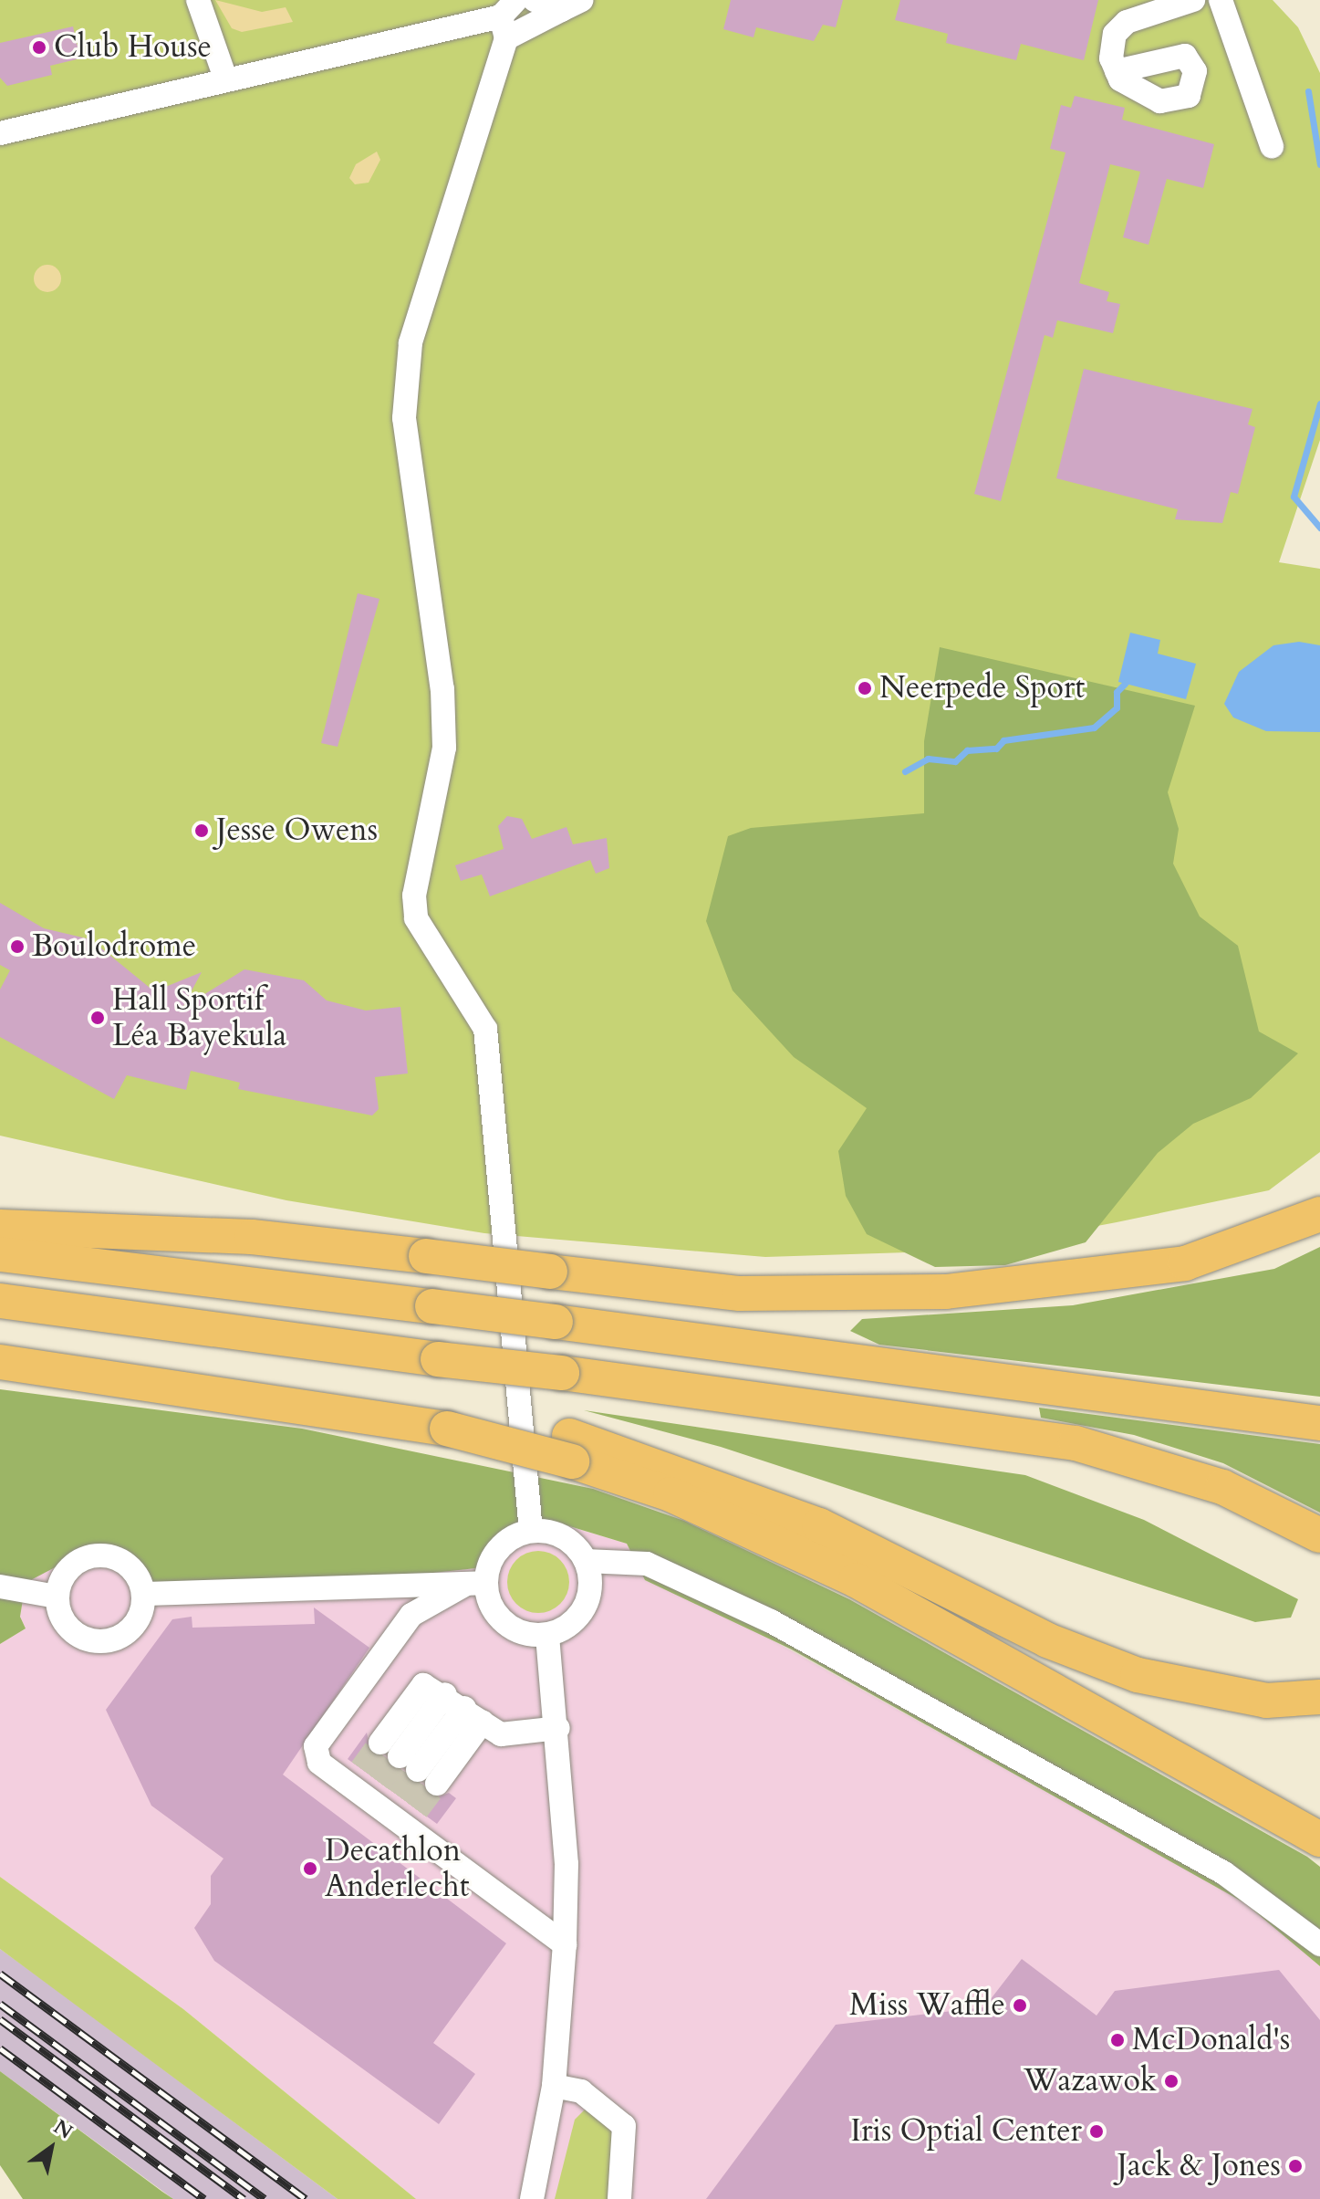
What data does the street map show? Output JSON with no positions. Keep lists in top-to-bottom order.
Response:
{
  "places": [
    "Club House",
    "Neerpede Sport",
    "Jesse Owens",
    "Boulodrome",
    "Hall Sportif Léa Bayekula",
    "Decathlon Anderlecht",
    "Miss Waffle",
    "McDonald's",
    "Wazawok",
    "Iris Optial Center",
    "Jack & Jones"
  ],
  "north": "top right"
}
